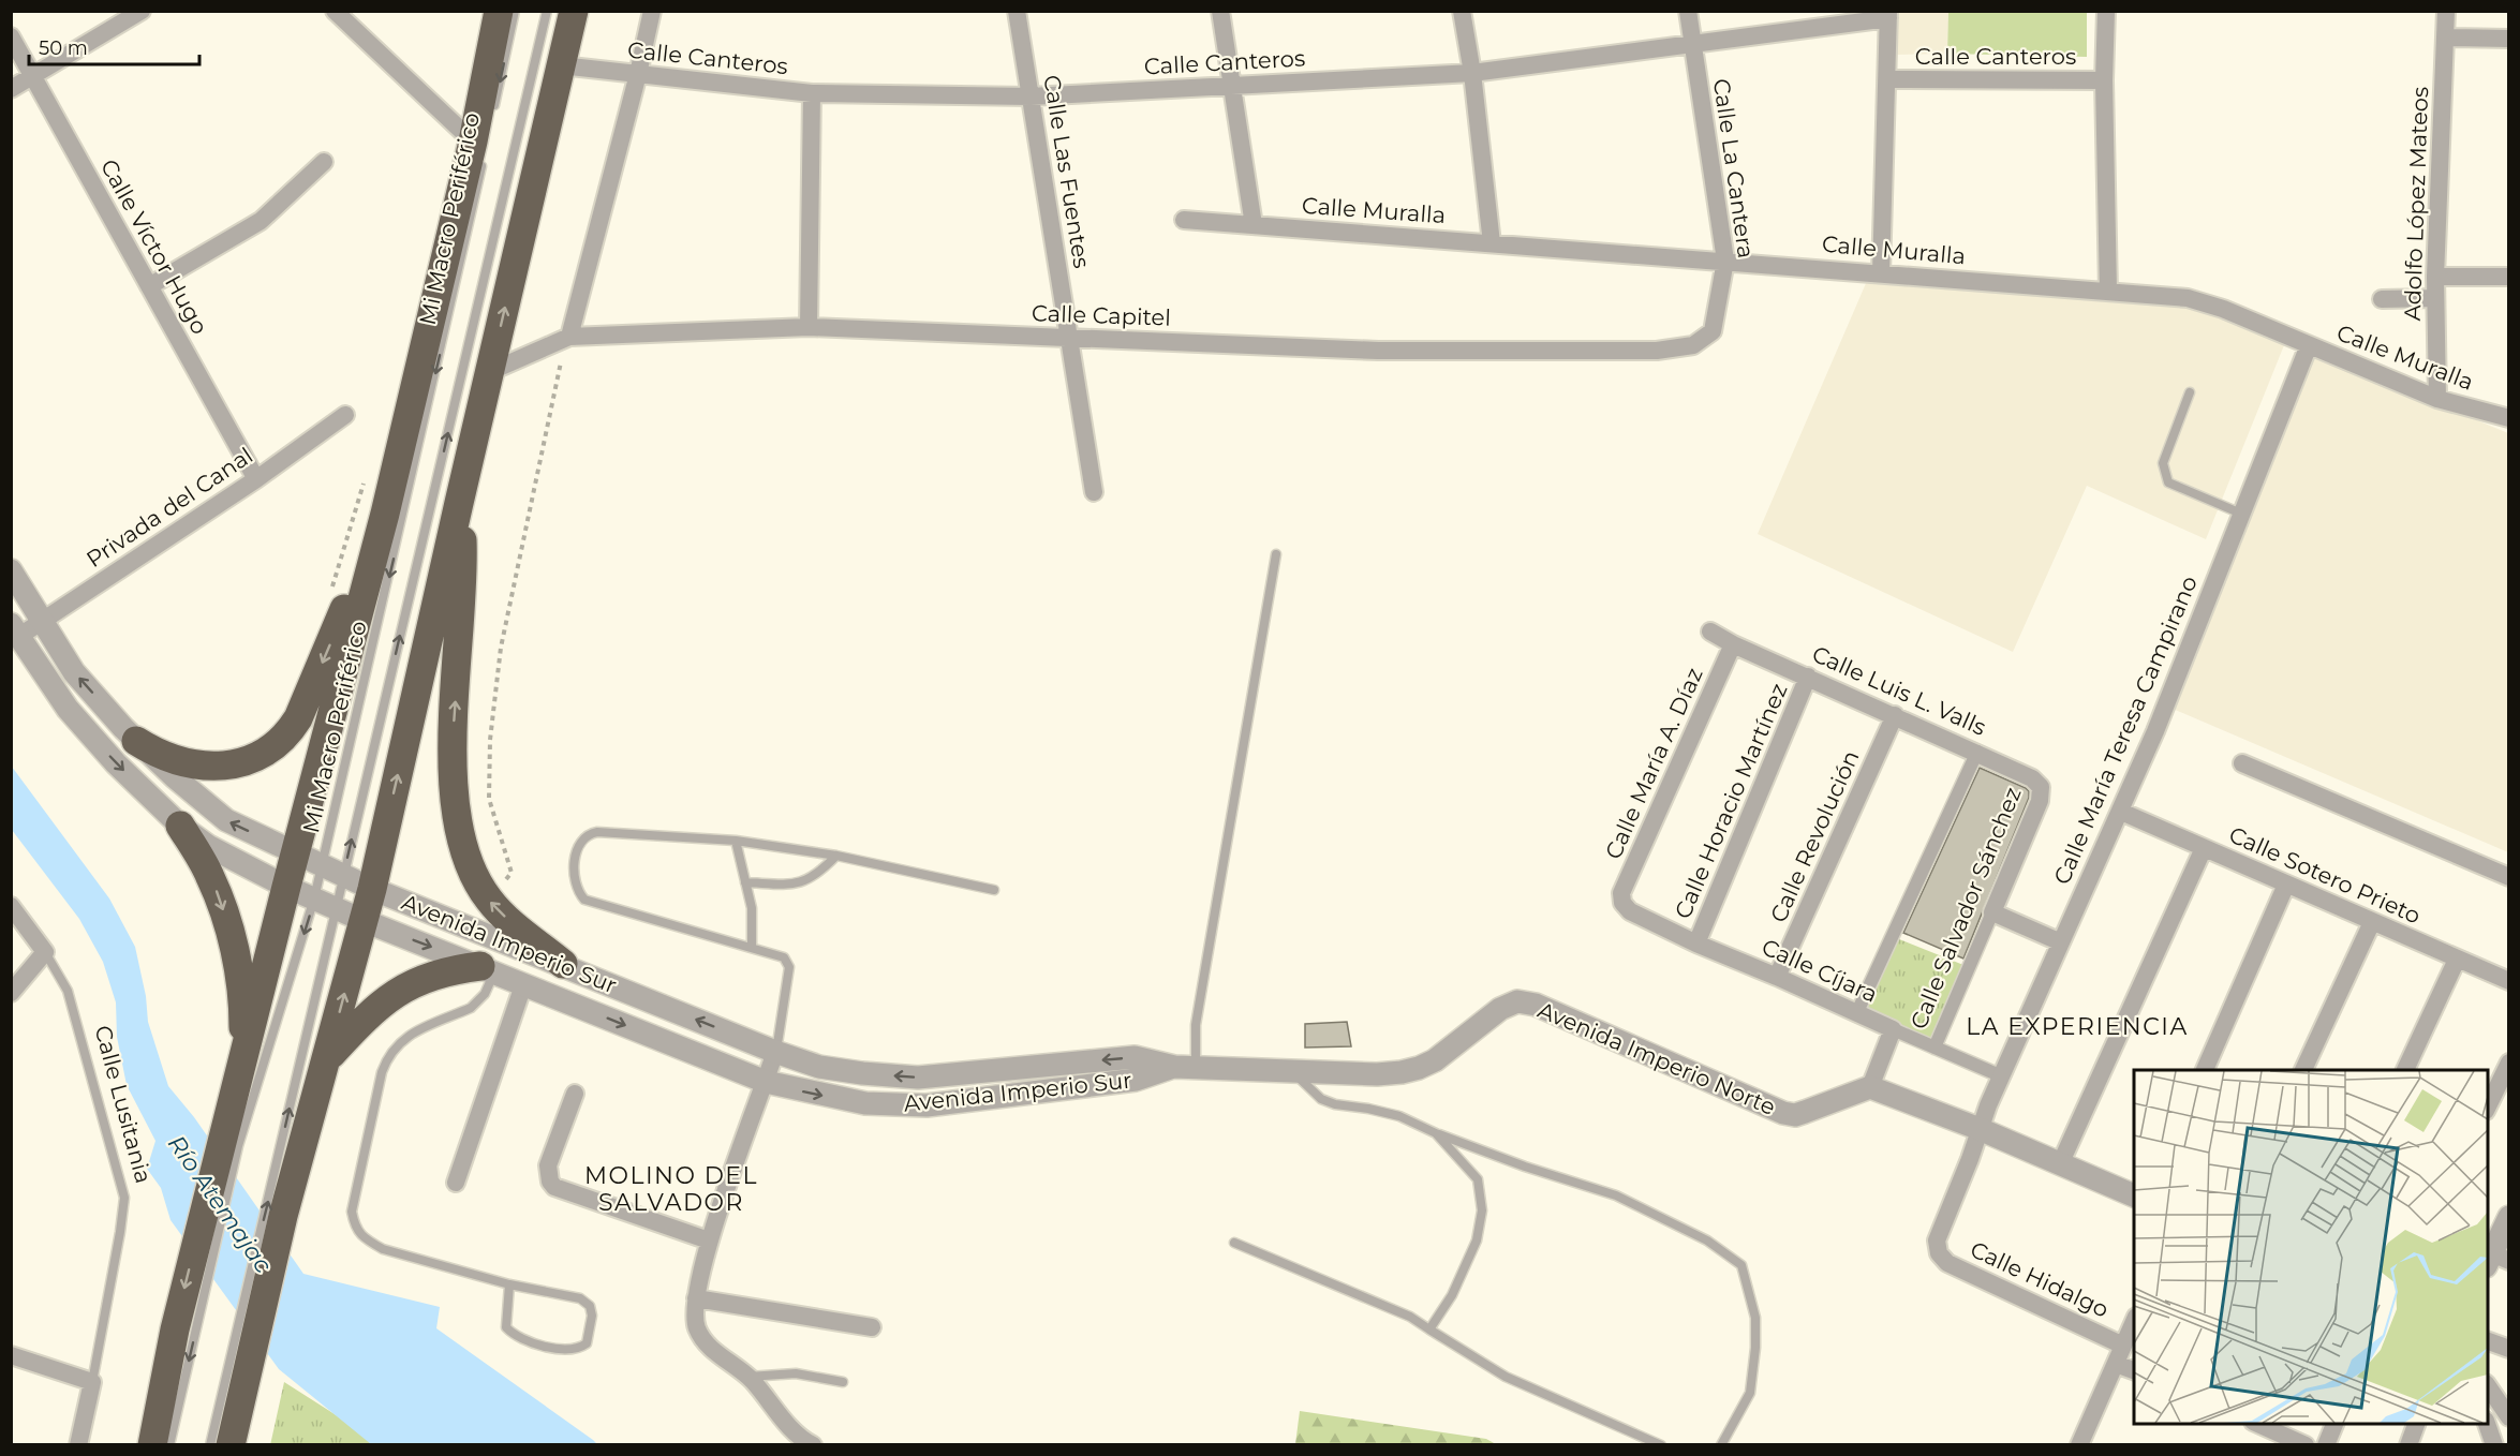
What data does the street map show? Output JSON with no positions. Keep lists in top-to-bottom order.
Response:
{
  "streets": {
    "street": [
      "Calle Canteros",
      "Calle La Cantera",
      "Calle Las Fuentes",
      "Adolfo López Mateos",
      "Calle Muralla",
      "Calle Víctor Hugo",
      "Calle Capitel",
      "Privada del Canal",
      "Calle Luis L. Valls",
      "Calle María Teresa Campirano",
      "Calle María A. Díaz",
      "Calle Horacio Martínez",
      "Calle Revolución",
      "Calle Sotero Prieto",
      "Calle Salvador Sánchez",
      "Avenida Imperio Sur",
      "Calle Cíjara",
      "Avenida Imperio Norte",
      "Calle Lusitania",
      "Calle Hidalgo"
    ],
    "lane": ["Mi Macro Periférico"]
  },
  "crossings": [
    ["Calle Canteros", "Calle La Cantera"],
    ["Calle Canteros", "Calle Las Fuentes"],
    ["Calle La Cantera", "Calle Muralla"],
    ["Calle La Cantera", "Calle Capitel"],
    ["Calle Las Fuentes", "Calle Capitel"],
    ["Adolfo López Mateos", "Calle Muralla"],
    ["Calle Muralla", "Calle María Teresa Campirano"],
    ["Mi Macro Periférico", "Avenida Imperio Sur"],
    ["Calle Víctor Hugo", "Privada del Canal"],
    ["Privada del Canal", "Avenida Imperio Sur"],
    ["Calle Luis L. Valls", "Calle María A. Díaz"],
    ["Calle Luis L. Valls", "Calle Horacio Martínez"],
    ["Calle Luis L. Valls", "Calle Revolución"],
    ["Calle Luis L. Valls", "Calle Salvador Sánchez"],
    ["Calle María Teresa Campirano", "Calle Sotero Prieto"],
    ["Calle María Teresa Campirano", "Calle Cíjara"],
    ["Calle María Teresa Campirano", "Calle Hidalgo"],
    ["Calle María A. Díaz", "Calle Cíjara"],
    ["Calle Horacio Martínez", "Calle Cíjara"],
    ["Calle Revolución", "Calle Cíjara"],
    ["Calle Salvador Sánchez", "Calle Cíjara"],
    ["Avenida Imperio Sur", "Avenida Imperio Norte"]
  ],
  "districts": ["LA EXPERIENCIA", "MOLINO DEL SALVADOR"],
  "water": ["Río Atemajac"],
  "scale_bar": "50 m"
}
